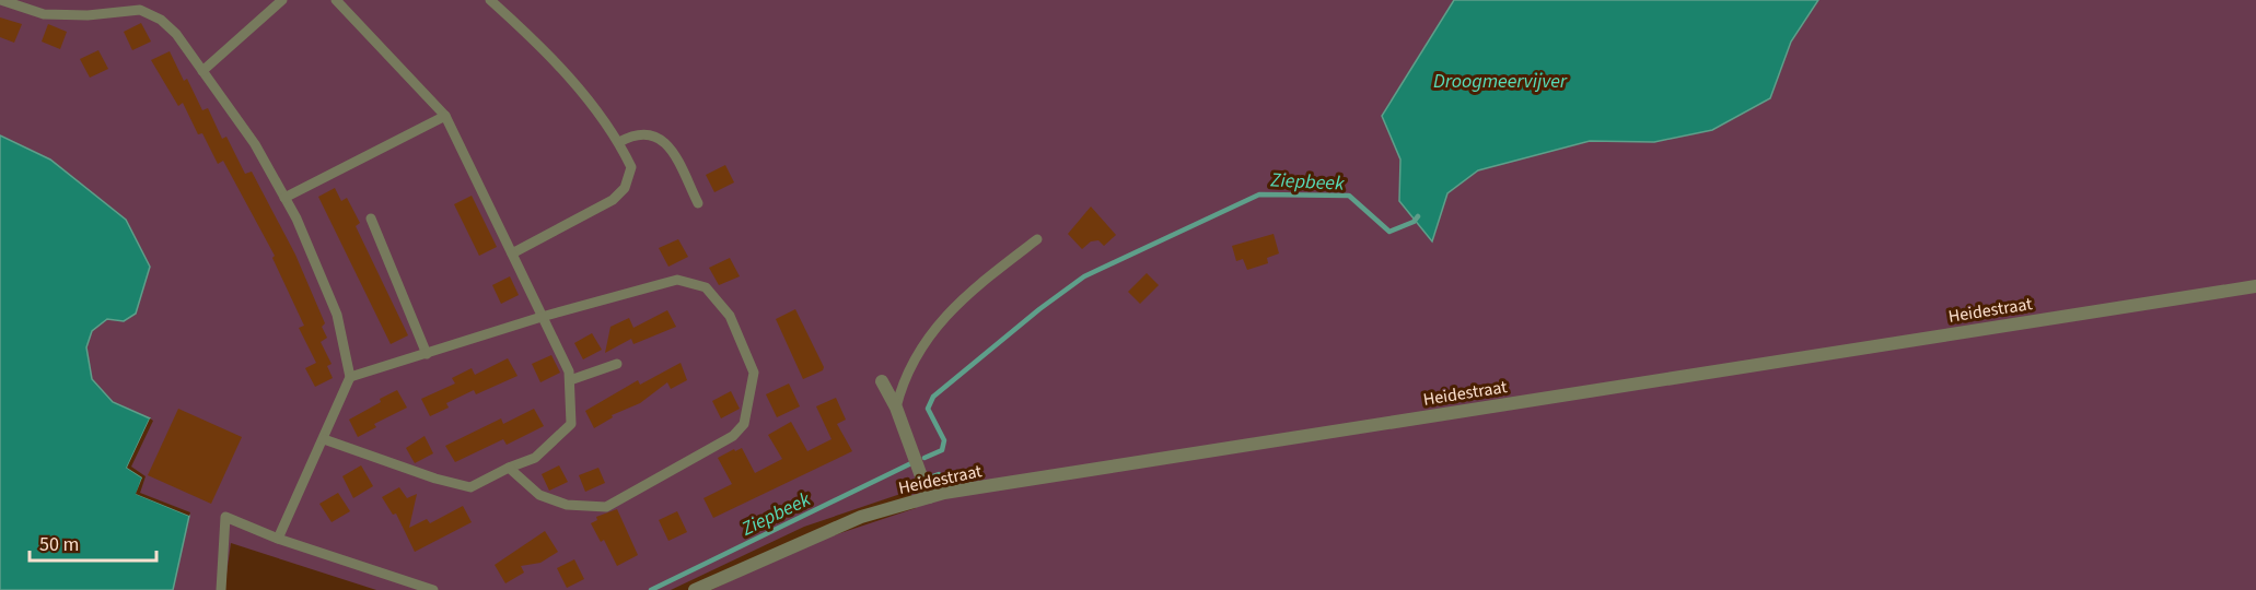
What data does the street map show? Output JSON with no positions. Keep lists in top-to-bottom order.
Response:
{
  "streets": {
    "street": ["Heidestraat"]
  },
  "water": ["Droogmeervijver", "Ziepbeek"],
  "scale_bar": "50 m"
}
